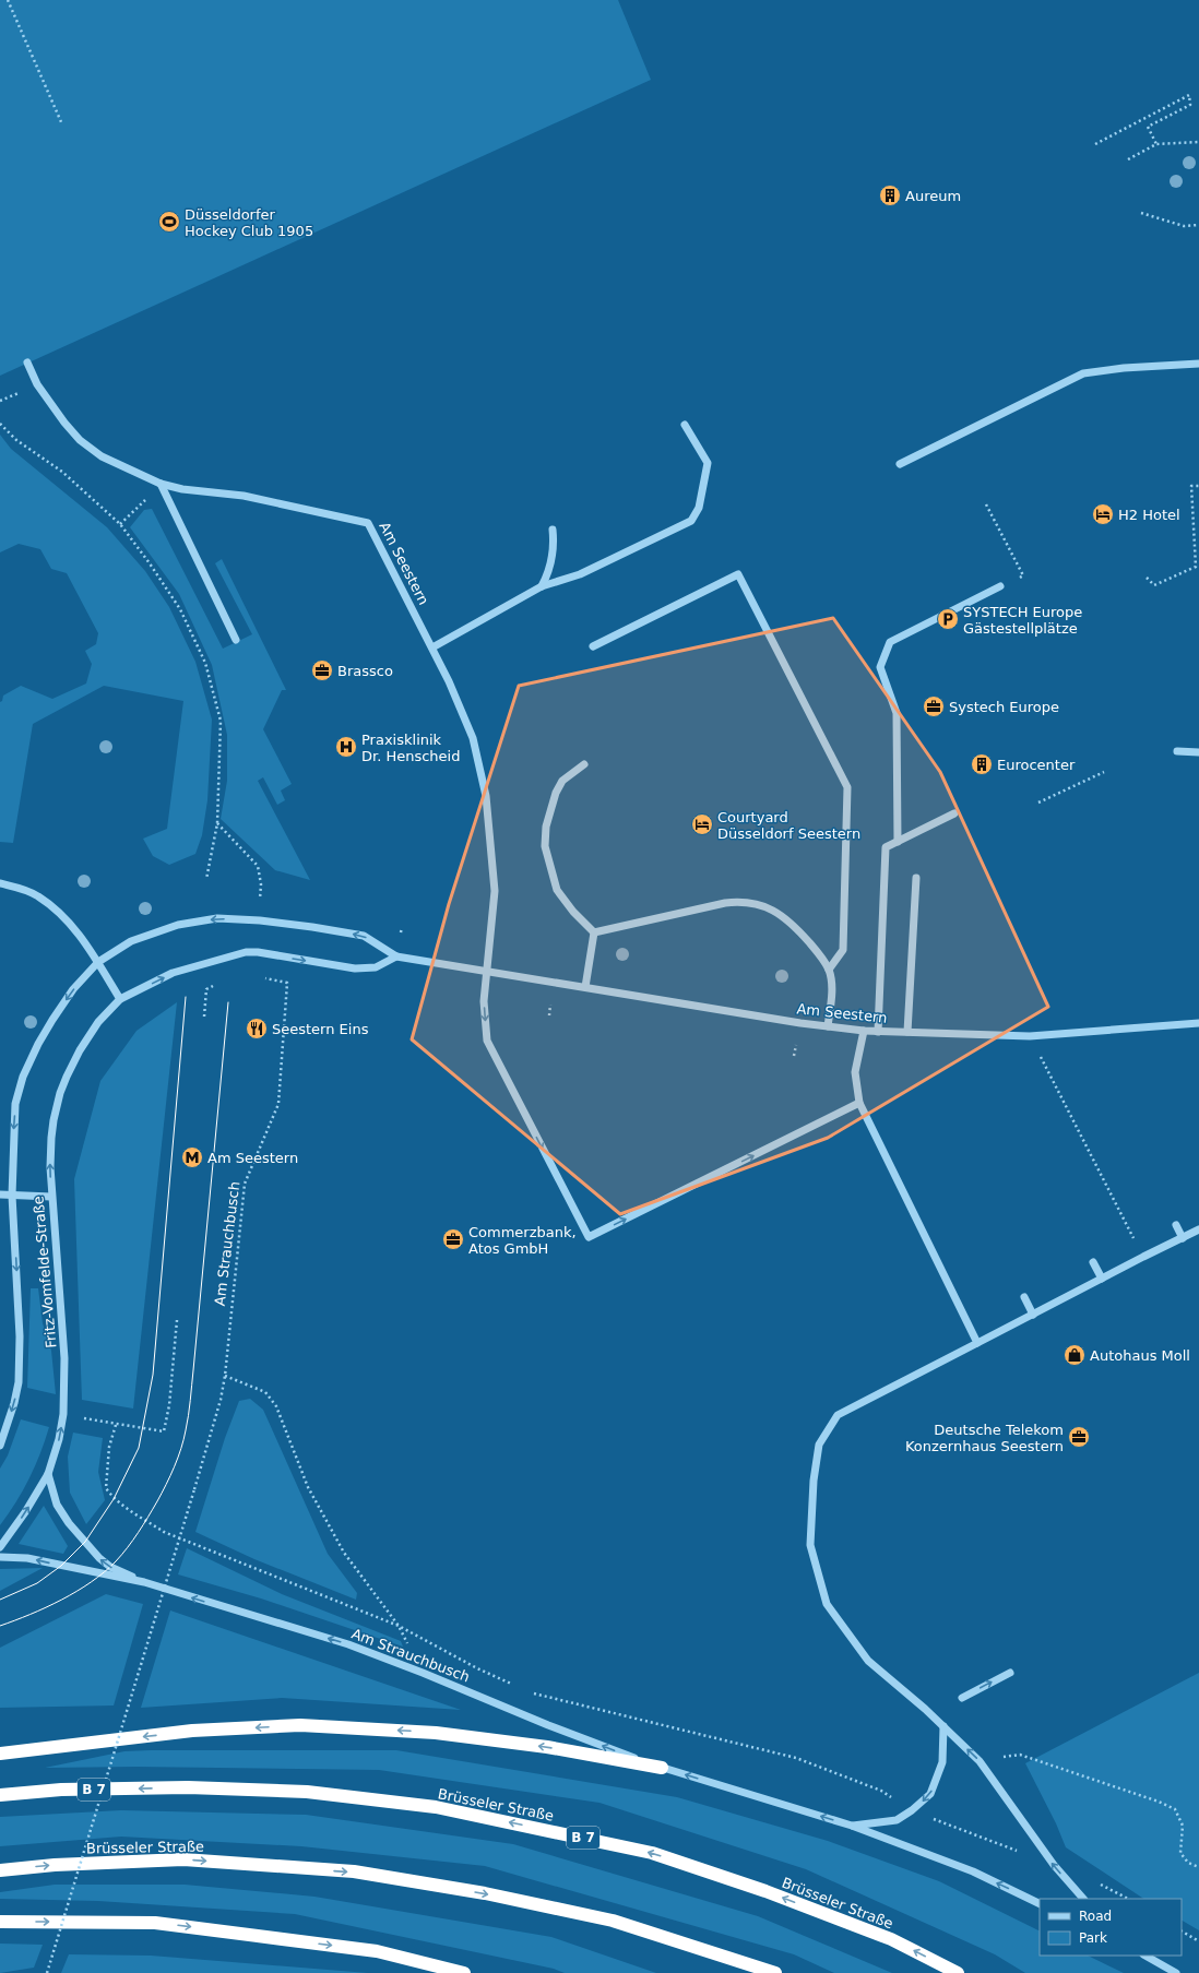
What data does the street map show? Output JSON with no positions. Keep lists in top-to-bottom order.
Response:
{
  "streets": {
    "highway": ["B 7", "Brüsseler Straße"],
    "street": ["Am Seestern", "Am Strauchbusch", "Fritz-Vomfelde-Straße"]
  },
  "crossings": [
    ["Am Seestern", "Fritz-Vomfelde-Straße"],
    ["Am Strauchbusch", "Fritz-Vomfelde-Straße"]
  ],
  "places": {
    "building": ["Aureum", "Eurocenter"],
    "sports": ["Düsseldorfer Hockey Club 1905"],
    "hotel": ["H2 Hotel", "Courtyard Düsseldorf Seestern"],
    "parking": ["SYSTECH Europe Gästestellplätze"],
    "office": [
      "Brassco",
      "Systech Europe",
      "Commerzbank, Atos GmbH",
      "Deutsche Telekom Konzernhaus Seestern"
    ],
    "hospital": ["Praxisklinik Dr. Henscheid"],
    "restaurant": ["Seestern Eins"],
    "metro station": ["Am Seestern"],
    "shop": ["Autohaus Moll"]
  },
  "legend": ["Road", "Park"]
}
